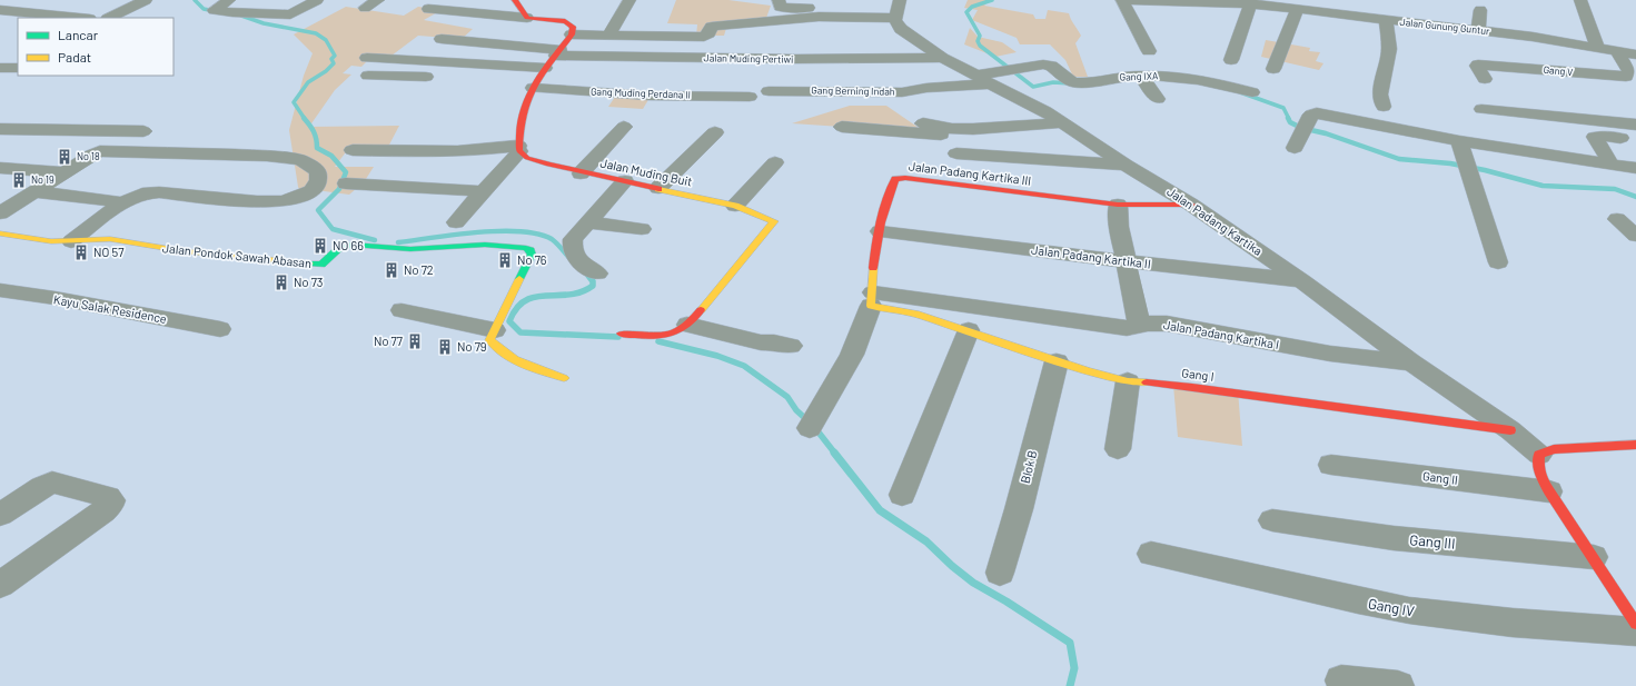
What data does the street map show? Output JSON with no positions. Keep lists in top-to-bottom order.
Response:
{
  "streets": {
    "street": [
      "Jalan Gunung Guntur",
      "Jalan Muding Pertiwi",
      "Gang V",
      "Gang IXA",
      "Gang Berning Indah",
      "Gang Muding Perdana II",
      "Jalan Muding Buit",
      "Jalan Padang Kartika III",
      "Jalan Padang Kartika",
      "Jalan Pondok Sawah Abasan",
      "Jalan Padang Kartika II",
      "Kayu Salak Residence",
      "Jalan Padang Kartika I",
      "Gang I",
      "Blok B",
      "Gang II",
      "Gang III",
      "Gang IV"
    ]
  },
  "crossings": [
    ["Jalan Gunung Guntur", "Gang V"],
    ["Jalan Muding Pertiwi", "Jalan Padang Kartika"],
    ["Gang IXA", "Gang Berning Indah"],
    ["Gang IXA", "Jalan Padang Kartika"],
    ["Gang Berning Indah", "Jalan Padang Kartika"],
    ["Jalan Padang Kartika III", "Jalan Padang Kartika"],
    ["Jalan Padang Kartika III", "Jalan Padang Kartika II"],
    ["Jalan Padang Kartika III", "Jalan Padang Kartika I"],
    ["Jalan Padang Kartika III", "Gang I"],
    ["Jalan Padang Kartika", "Jalan Padang Kartika II"],
    ["Jalan Padang Kartika", "Jalan Padang Kartika I"],
    ["Jalan Padang Kartika", "Gang I"],
    ["Jalan Padang Kartika I", "Gang I"],
    ["Gang I", "Blok B"]
  ],
  "places": {
    "building": [
      "No 18",
      "No 19",
      "NO 66",
      "NO 57",
      "No 76",
      "No 72",
      "No 73",
      "No 77",
      "No 79"
    ]
  },
  "legend": ["Lancar", "Padat"]
}
